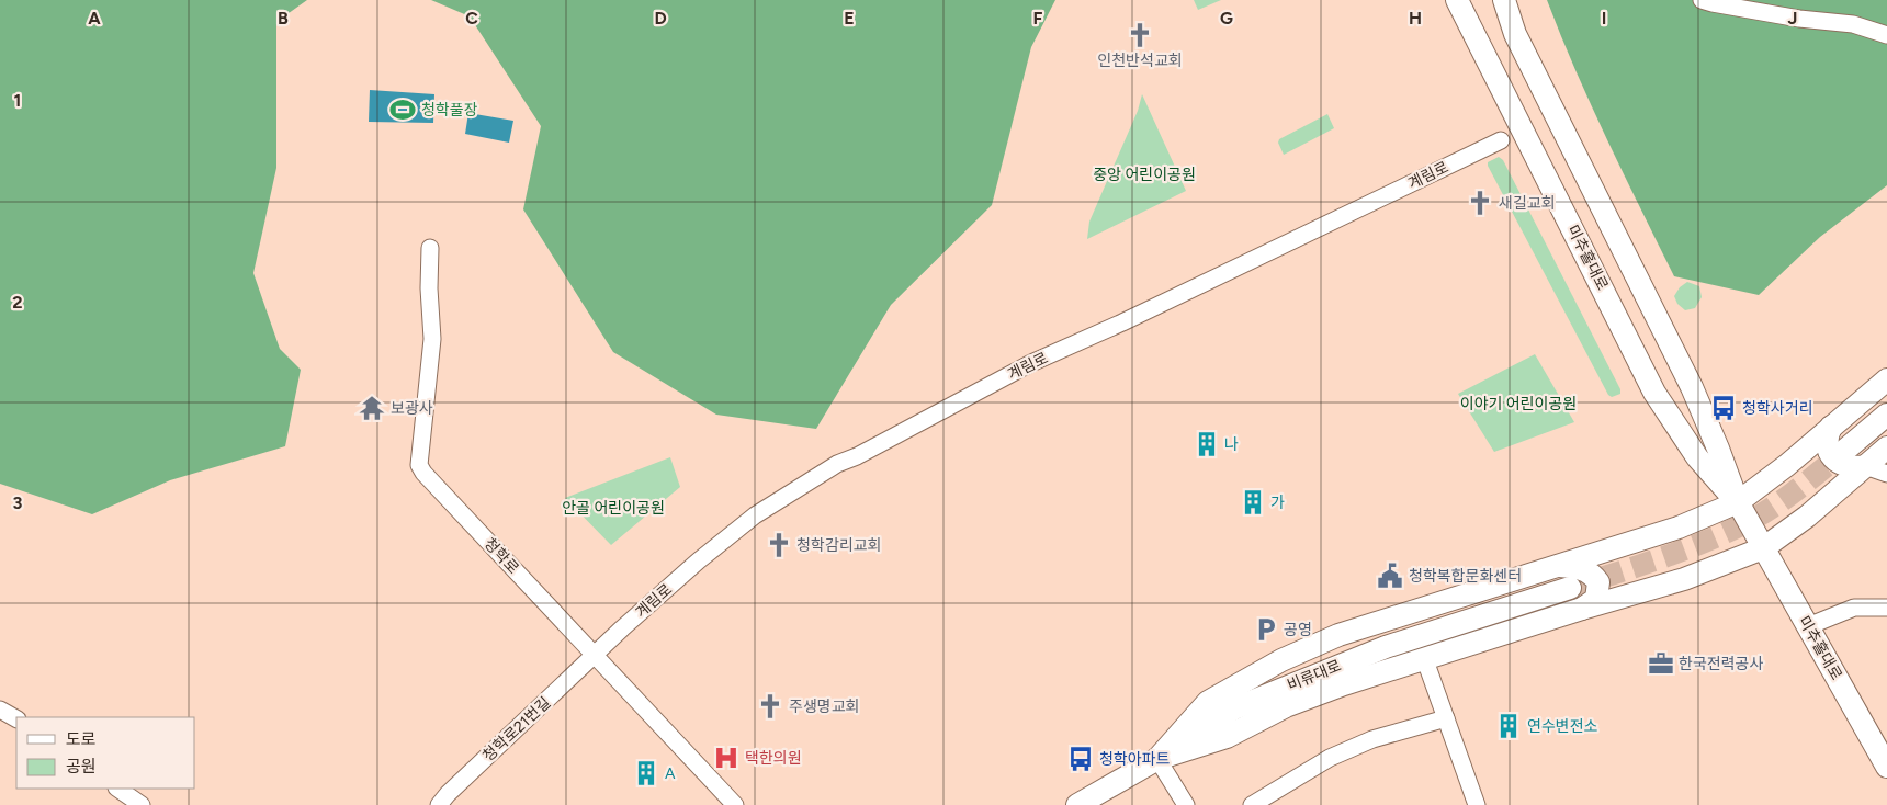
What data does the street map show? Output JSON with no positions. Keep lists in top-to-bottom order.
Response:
{
  "streets": {
    "main road": ["미추홀대로", "비류대로"],
    "street": ["계림로", "청학로", "청학로21번길"]
  },
  "crossings": [
    ["계림로", "청학로"],
    ["계림로", "청학로21번길"],
    ["청학로", "청학로21번길"]
  ],
  "parks": ["중앙 어린이공원", "이야기 어린이공원", "안골 어린이공원"],
  "places": {
    "church": [
      "인천반석교회",
      "새길교회",
      "청학감리교회",
      "주생명교회"
    ],
    "sports": ["청학풀장"],
    "temple": ["보광사"],
    "bus stop": ["청학사거리", "청학아파트"],
    "building": [
      "나",
      "가",
      "연수변전소",
      "A"
    ],
    "public building": ["청학복합문화센터"],
    "parking": ["공영"],
    "office": ["한국전력공사"],
    "hospital": ["택한의원"]
  },
  "legend": ["도로", "공원"],
  "grid": {
    "columns": [
      "A",
      "B",
      "C",
      "D",
      "E",
      "F",
      "G",
      "H",
      "I",
      "J"
    ],
    "rows": ["1", "2", "3"]
  }
}
